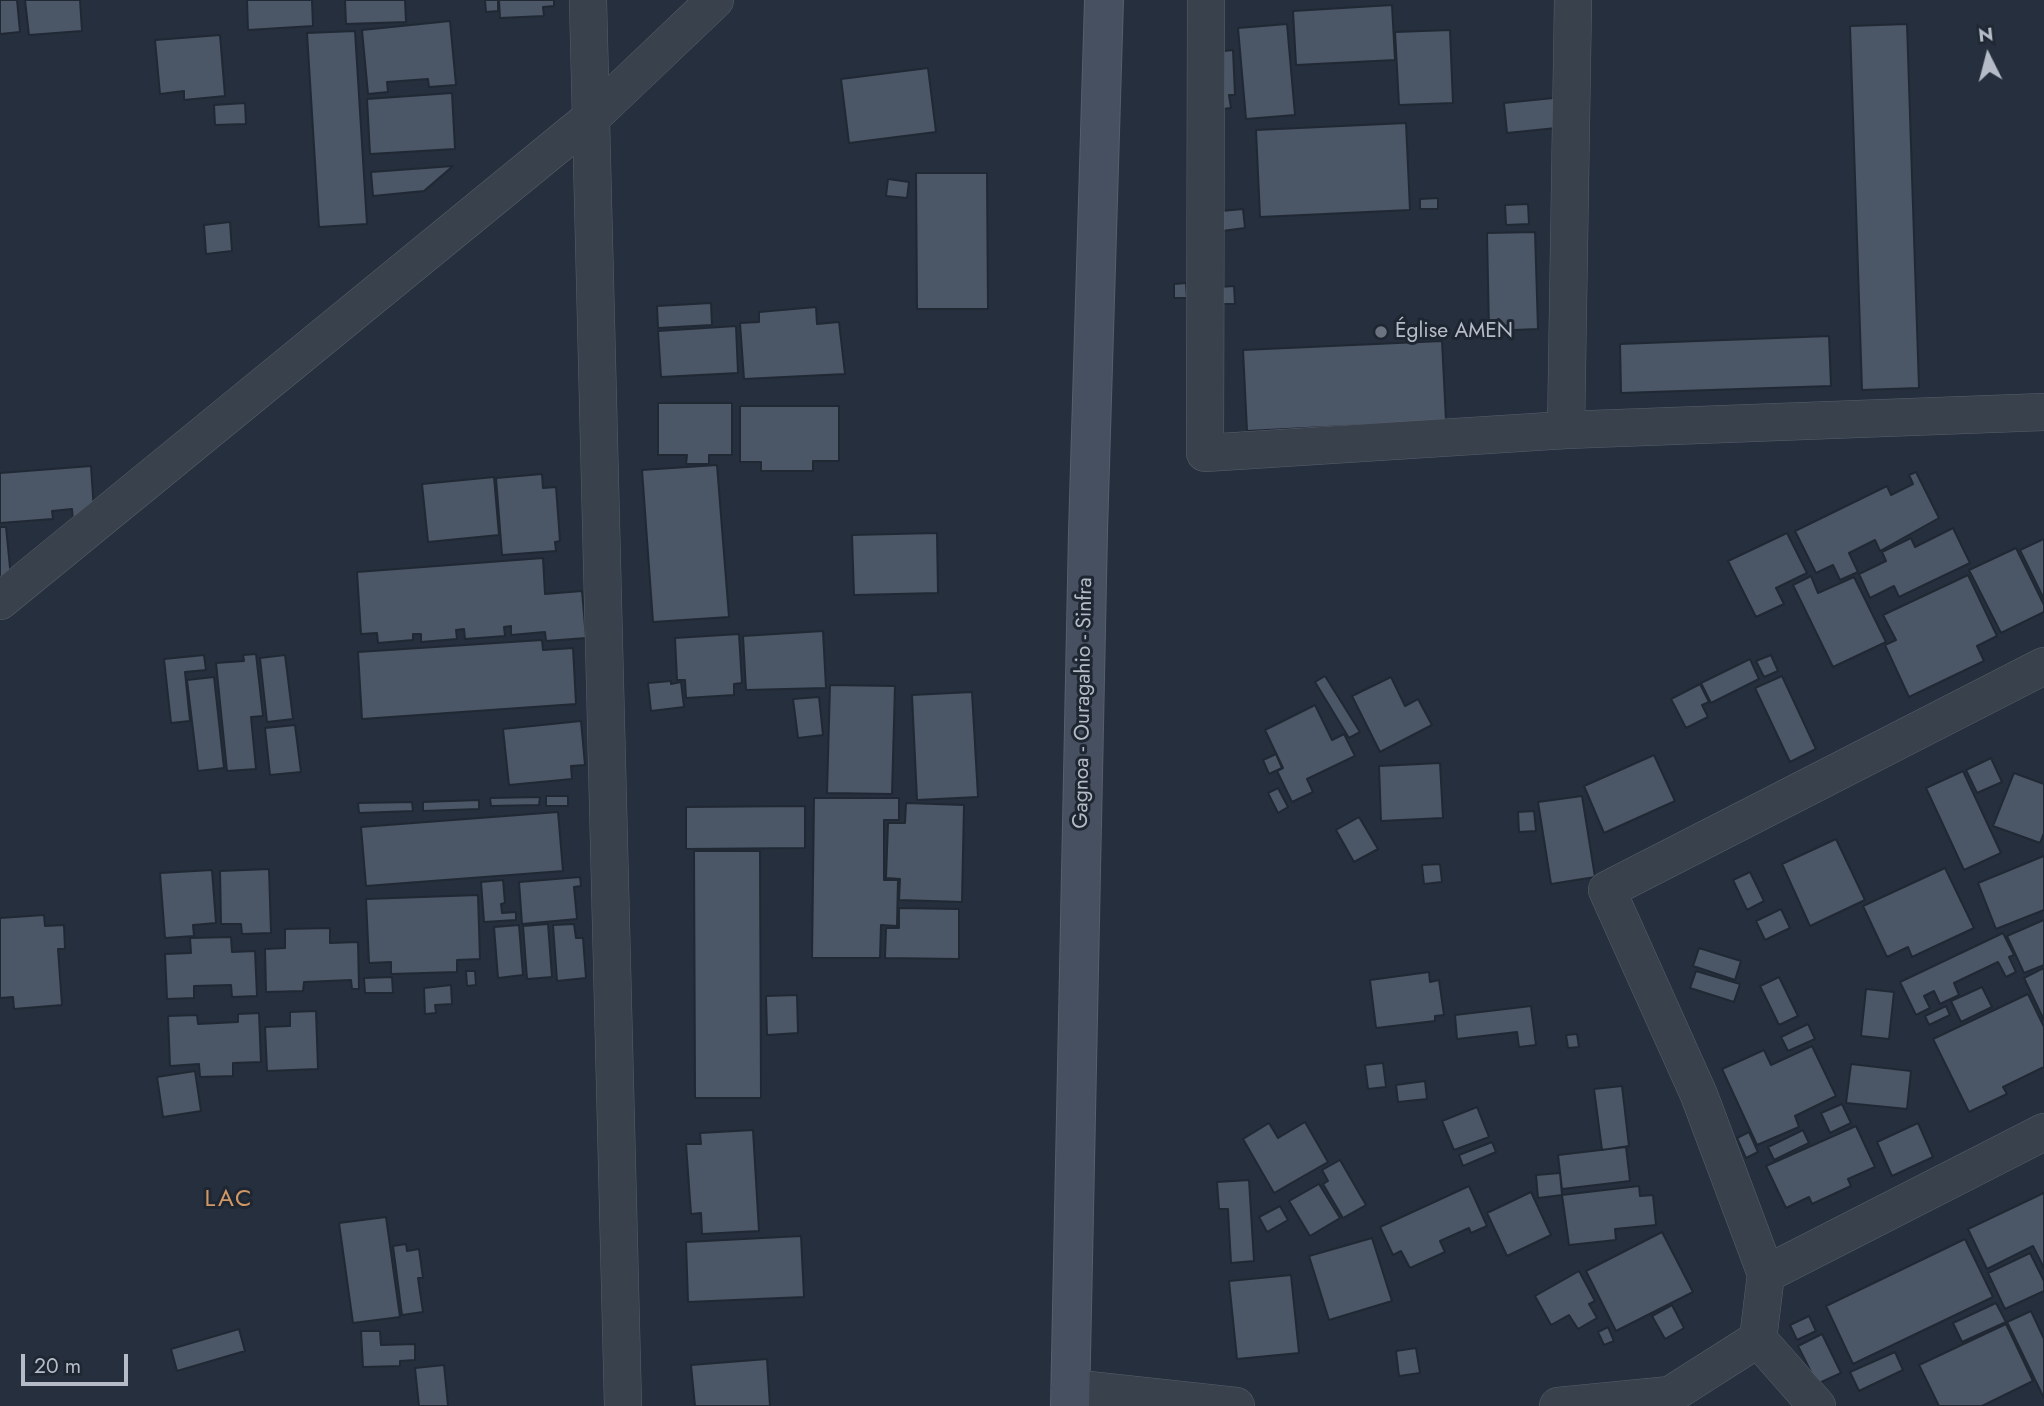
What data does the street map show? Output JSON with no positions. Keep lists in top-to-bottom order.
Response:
{
  "streets": {
    "main road": ["Gagnoa - Ouragahio - Sinfra"]
  },
  "districts": ["LAC"],
  "places": ["Église AMEN"],
  "scale_bar": "20 m",
  "north": "top"
}
